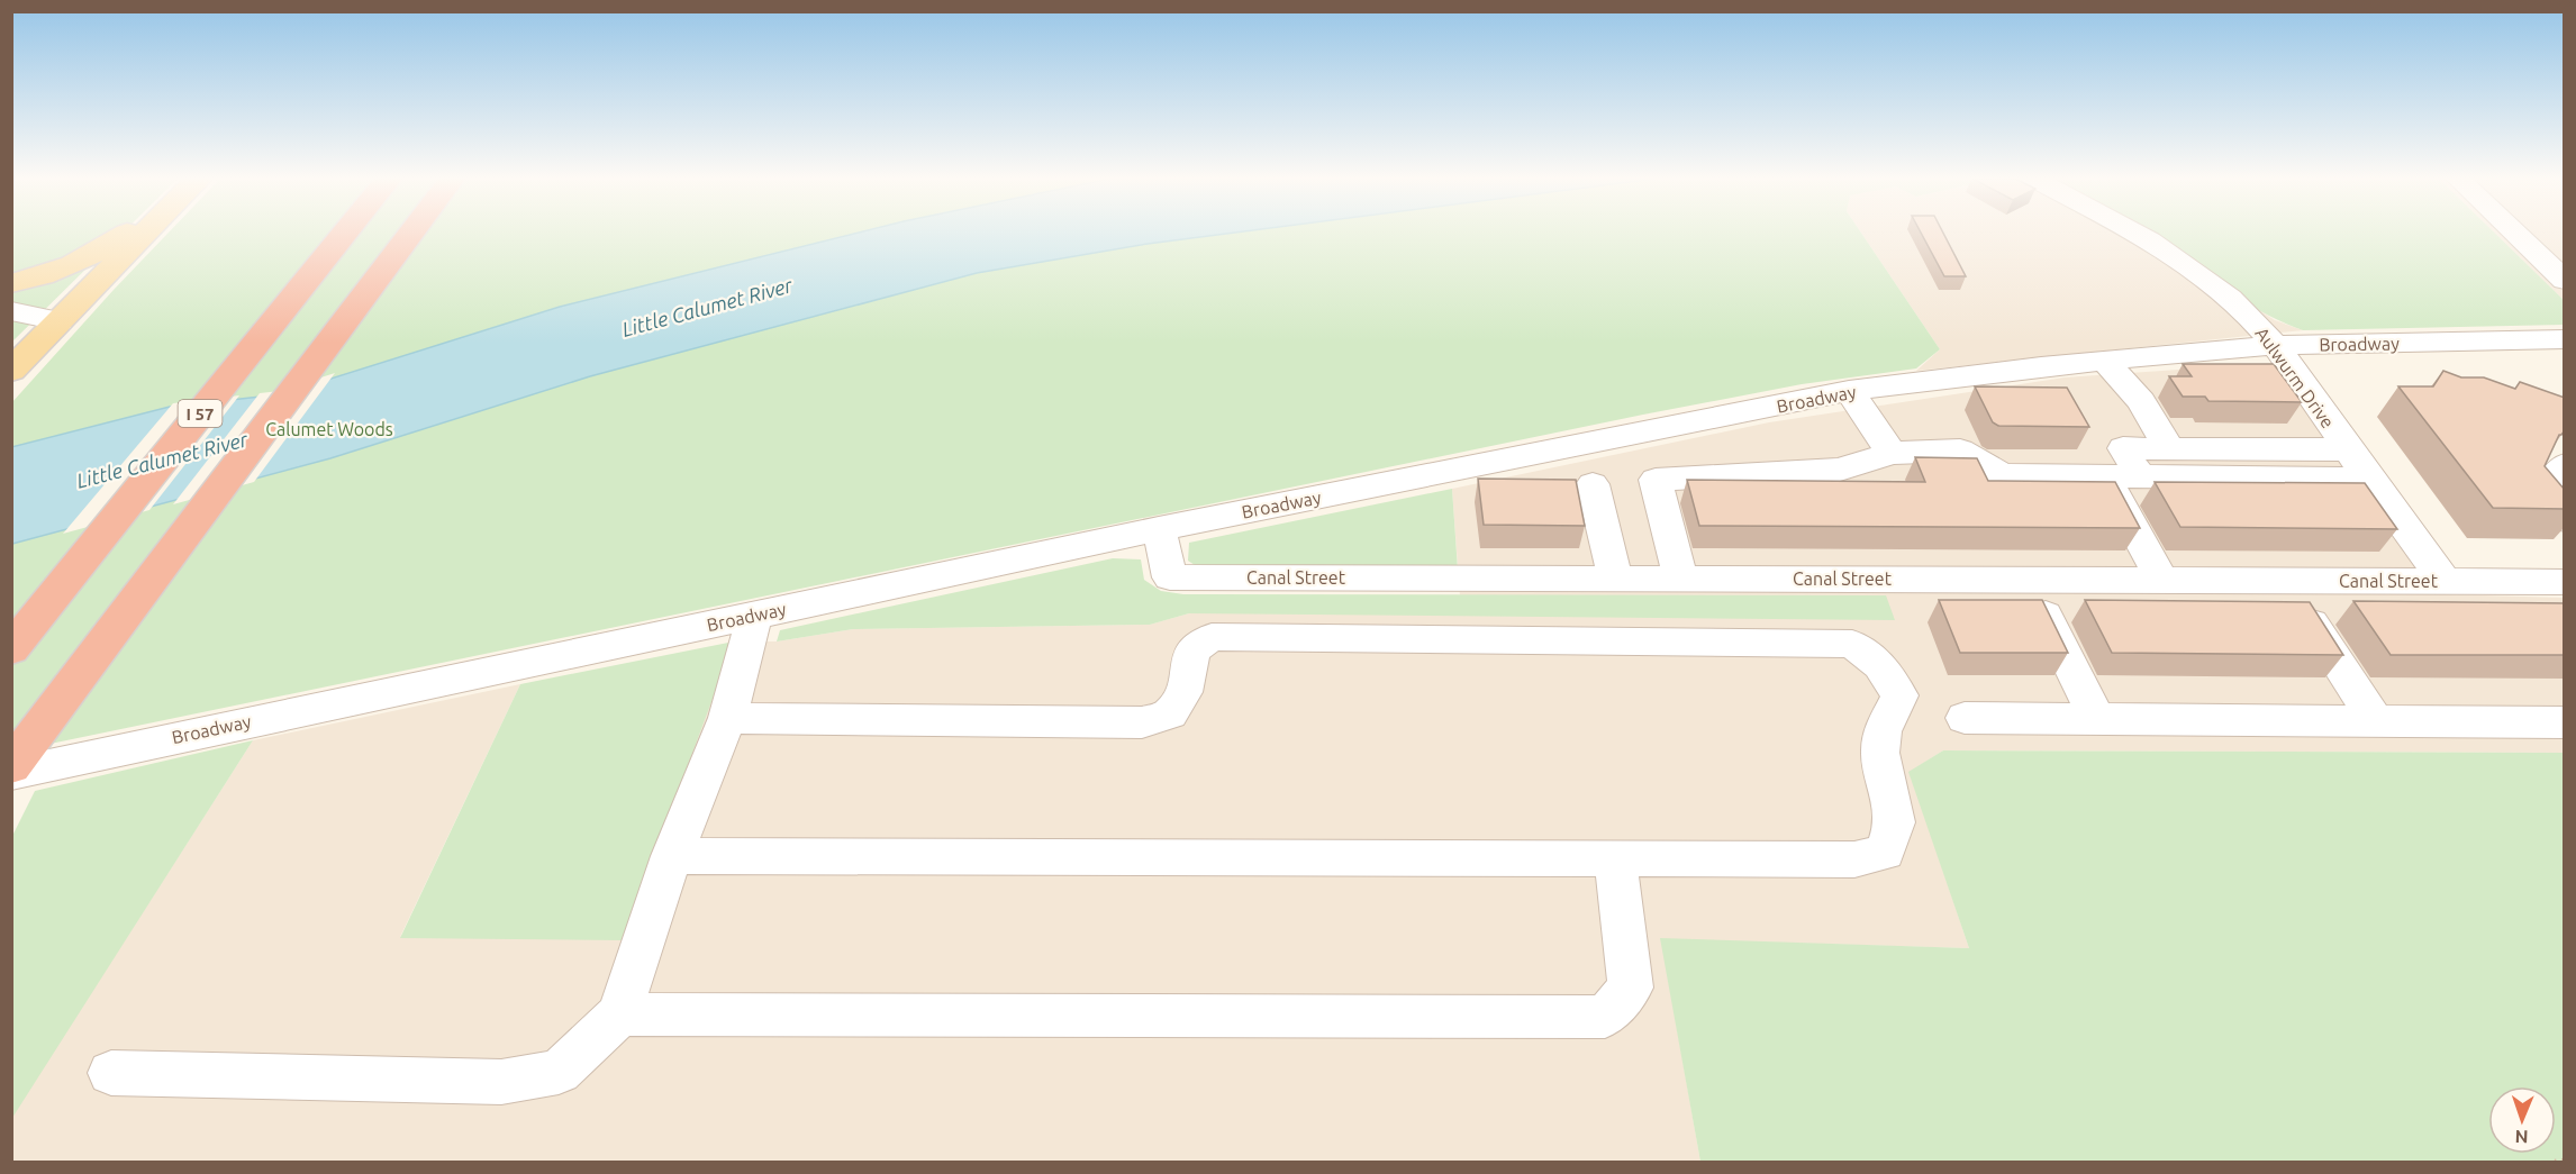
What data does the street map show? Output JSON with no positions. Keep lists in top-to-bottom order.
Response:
{
  "streets": {
    "highway": ["I 57"],
    "street": ["Broadway", "Aulwurm Drive", "Canal Street"]
  },
  "crossings": [
    ["Broadway", "Aulwurm Drive"],
    ["Broadway", "Canal Street"],
    ["Aulwurm Drive", "Canal Street"]
  ],
  "water": ["Little Calumet River"],
  "parks": ["Calumet Woods"],
  "north": "bottom"
}
